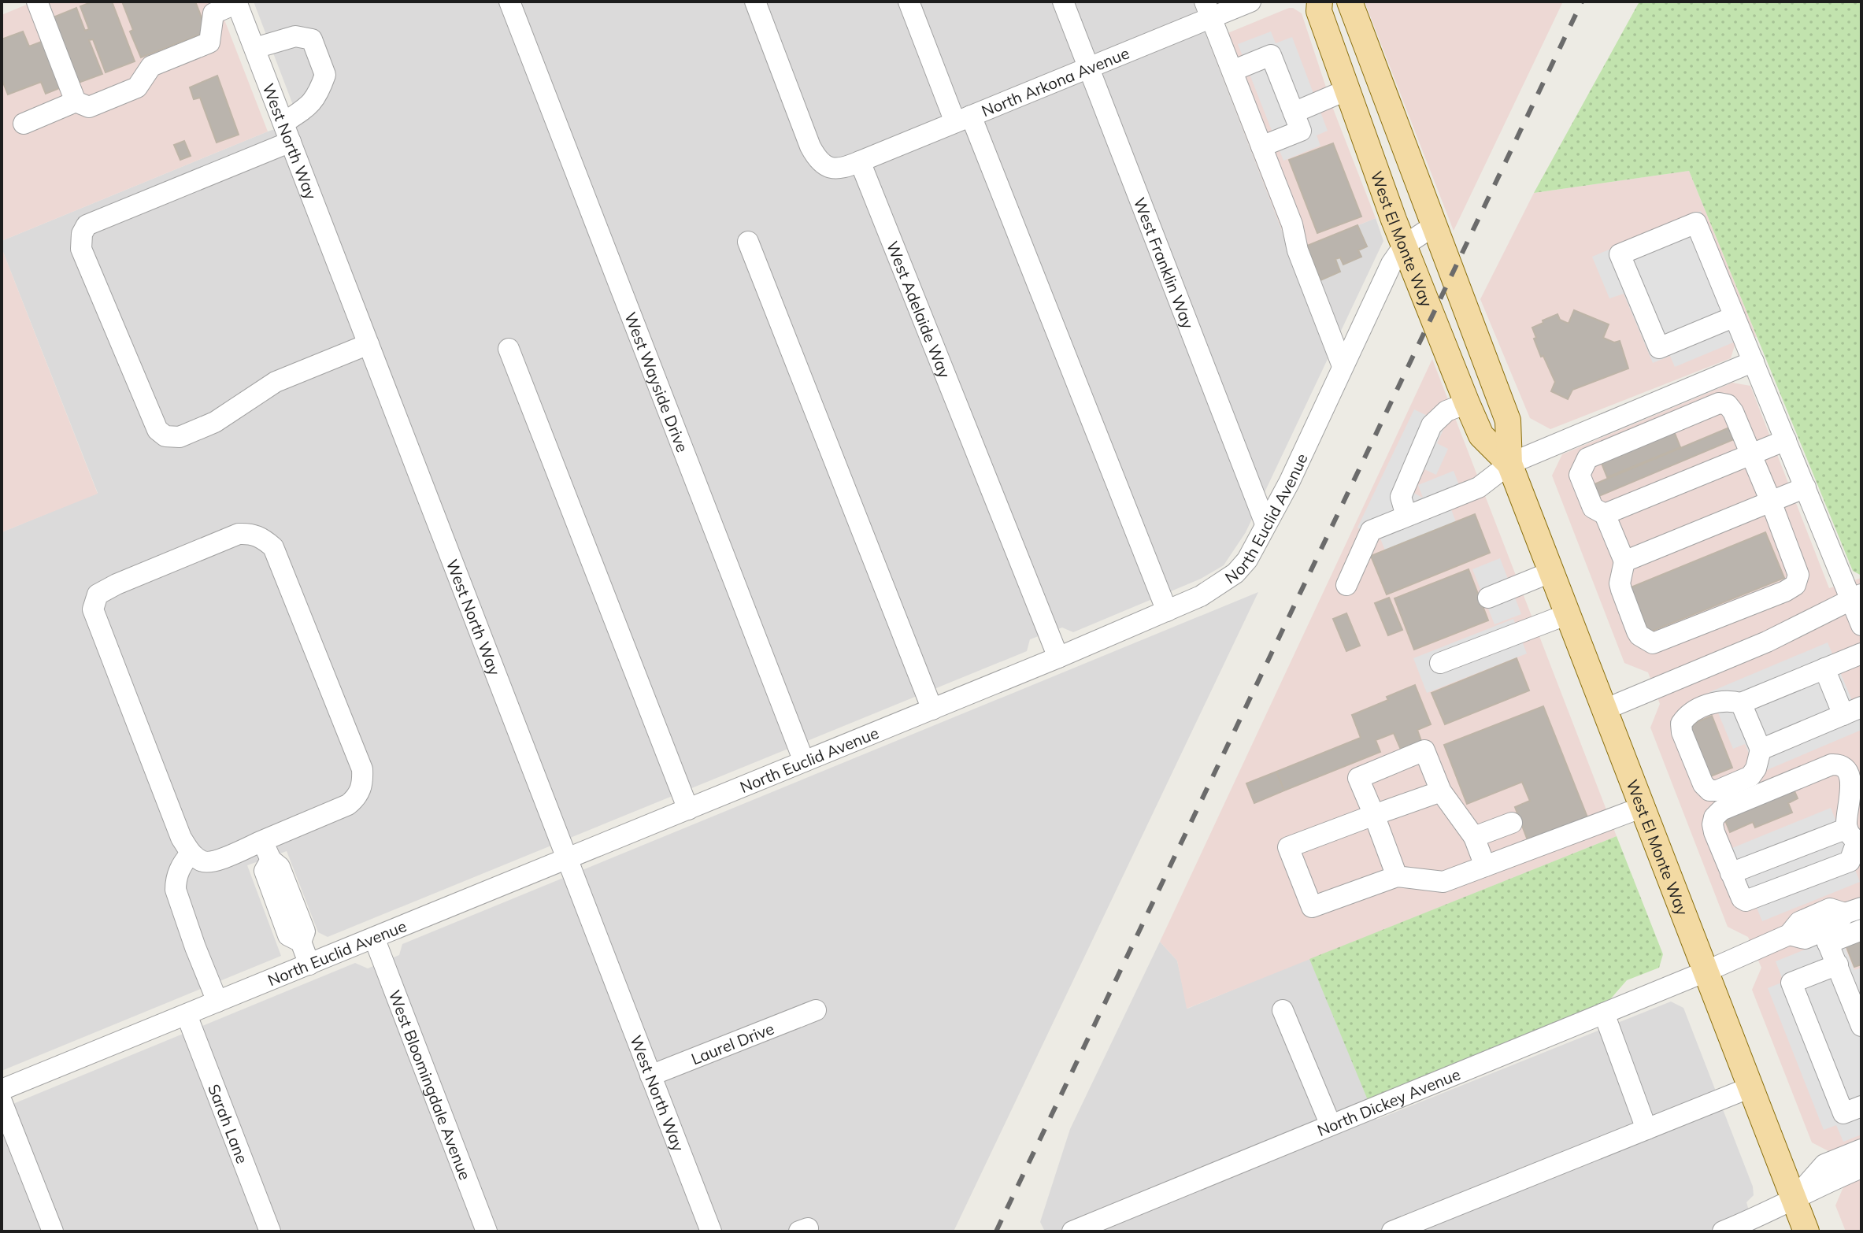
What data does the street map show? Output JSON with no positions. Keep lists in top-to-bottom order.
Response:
{
  "streets": {
    "main road": ["West El Monte Way"],
    "street": [
      "North Arkona Avenue",
      "West North Way",
      "West Franklin Way",
      "West Adelaide Way",
      "West Wayside Drive",
      "North Euclid Avenue",
      "Laurel Drive",
      "West Bloomingdale Avenue",
      "North Dickey Avenue",
      "Sarah Lane"
    ]
  },
  "crossings": [
    ["North Arkona Avenue", "West Franklin Way"],
    ["North Arkona Avenue", "West Adelaide Way"],
    ["West North Way", "North Euclid Avenue"],
    ["West North Way", "Laurel Drive"],
    ["West El Monte Way", "North Euclid Avenue"],
    ["West El Monte Way", "North Dickey Avenue"],
    ["West Franklin Way", "North Euclid Avenue"],
    ["West Adelaide Way", "North Euclid Avenue"],
    ["West Wayside Drive", "North Euclid Avenue"],
    ["North Euclid Avenue", "West Bloomingdale Avenue"],
    ["North Euclid Avenue", "Sarah Lane"]
  ]
}
